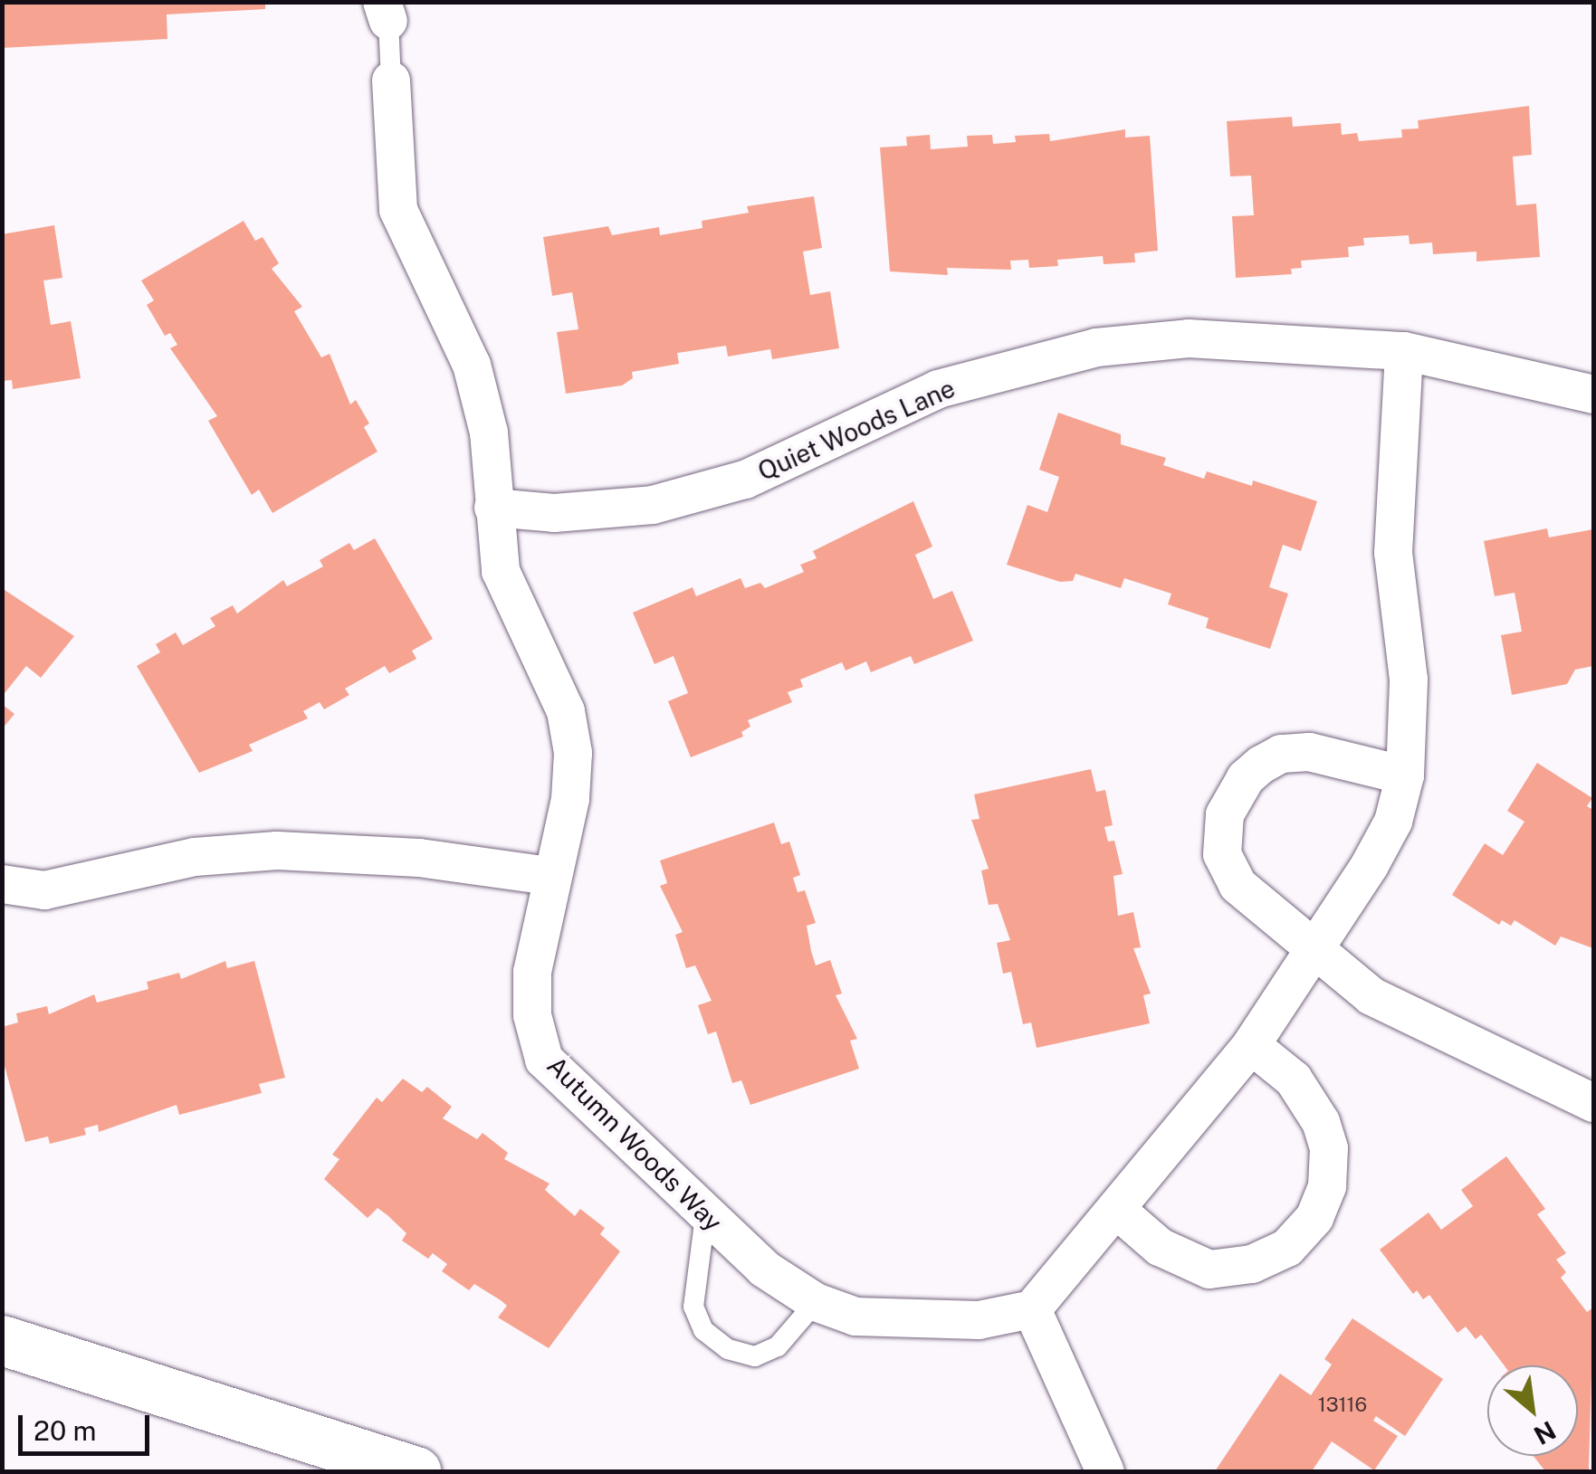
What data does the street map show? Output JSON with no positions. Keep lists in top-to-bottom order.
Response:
{
  "streets": {
    "street": ["Quiet Woods Lane", "Autumn Woods Way"]
  },
  "crossings": [
    ["Quiet Woods Lane", "Autumn Woods Way"]
  ],
  "house_numbers": ["13116"],
  "scale_bar": "20 m",
  "north": "bottom right"
}
